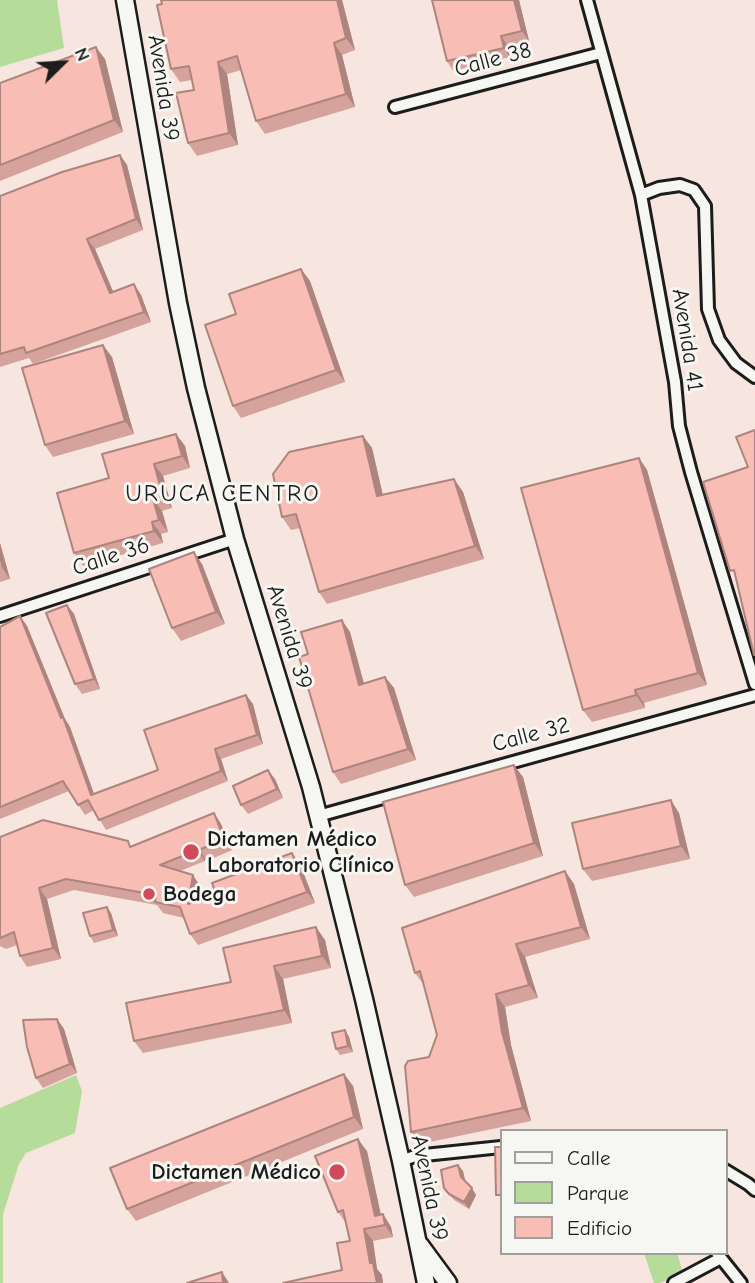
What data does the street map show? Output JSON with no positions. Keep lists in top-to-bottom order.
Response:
{
  "streets": {
    "main road": ["Avenida 39"],
    "street": [
      "Calle 38",
      "Avenida 41",
      "Calle 36",
      "Calle 32"
    ]
  },
  "crossings": [
    ["Calle 38", "Avenida 41"],
    ["Avenida 39", "Calle 36"],
    ["Avenida 39", "Calle 32"]
  ],
  "districts": ["URUCA CENTRO"],
  "places": ["Dictamen Médico Laboratorio Clínico", "Bodega", "Dictamen Médico"],
  "legend": ["Calle", "Parque", "Edificio"],
  "north": "top right"
}
